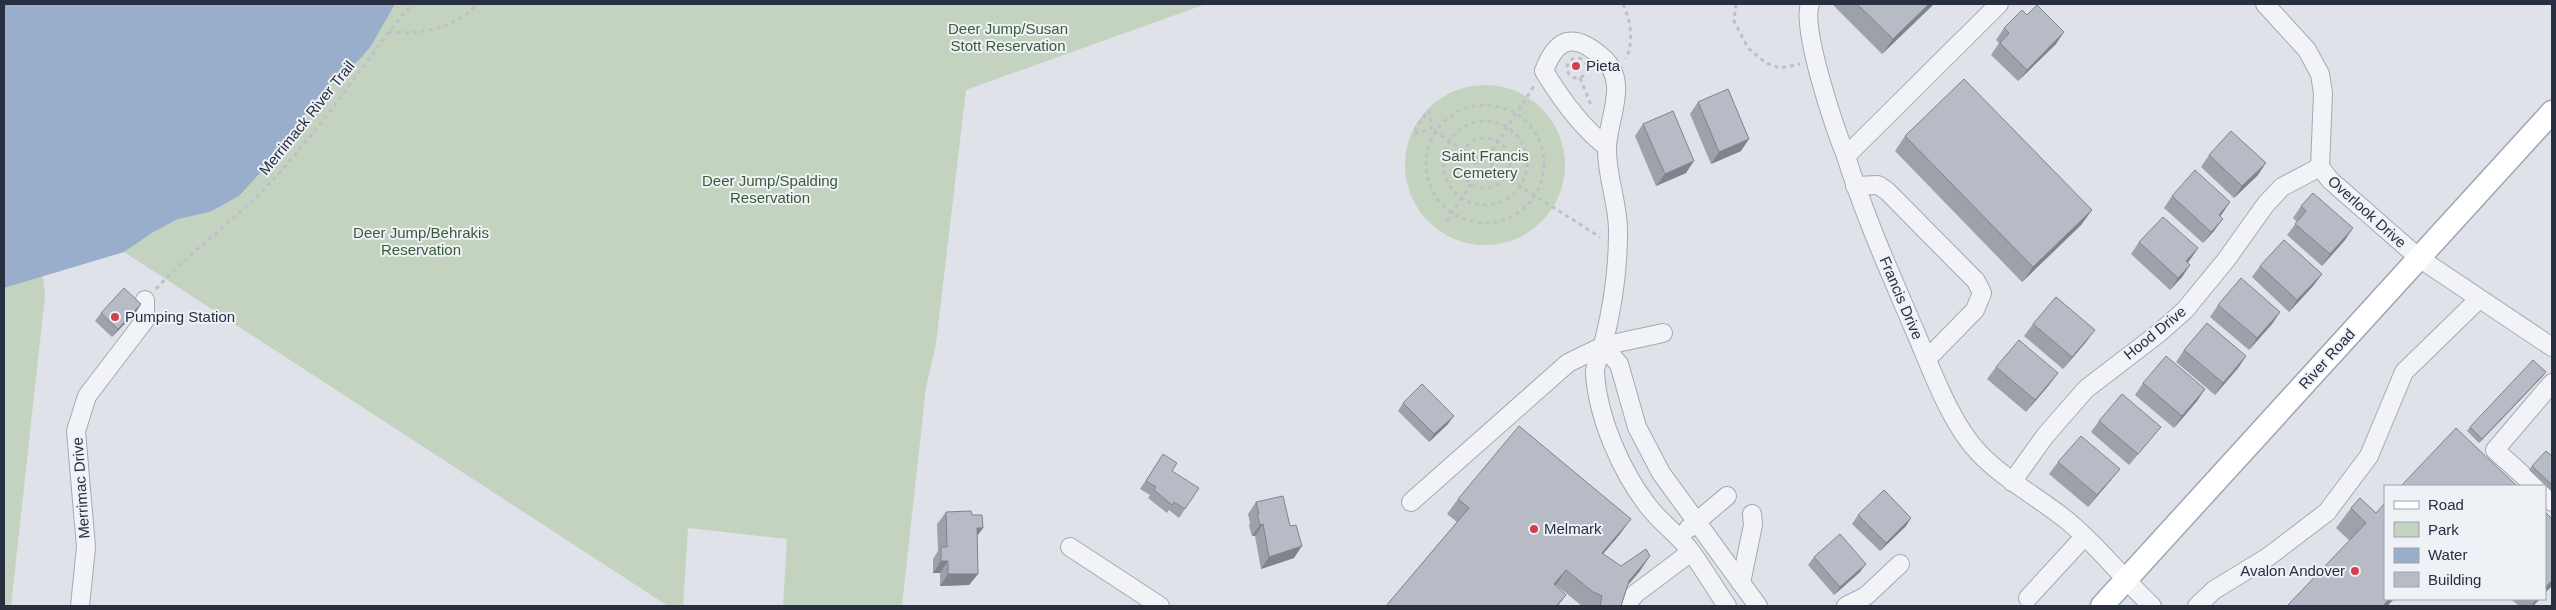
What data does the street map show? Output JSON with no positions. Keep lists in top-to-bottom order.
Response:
{
  "streets": {
    "main road": ["River Road"],
    "street": [
      "Overlook Drive",
      "Francis Drive",
      "Hood Drive",
      "Merrimac Drive"
    ],
    "path": ["Merrimack River Trail"]
  },
  "crossings": [
    ["Merrimack River Trail", "Merrimac Drive"],
    ["Overlook Drive", "Hood Drive"],
    ["Overlook Drive", "River Road"],
    ["Francis Drive", "Hood Drive"],
    ["Francis Drive", "River Road"]
  ],
  "parks": [
    "Deer Jump/Susan Stott Reservation",
    "Saint Francis Cemetery",
    "Deer Jump/Spalding Reservation",
    "Deer Jump/Behrakis Reservation"
  ],
  "places": [
    "Pieta",
    "Pumping Station",
    "Melmark",
    "Avalon Andover"
  ],
  "legend": [
    "Road",
    "Park",
    "Water",
    "Building"
  ]
}
